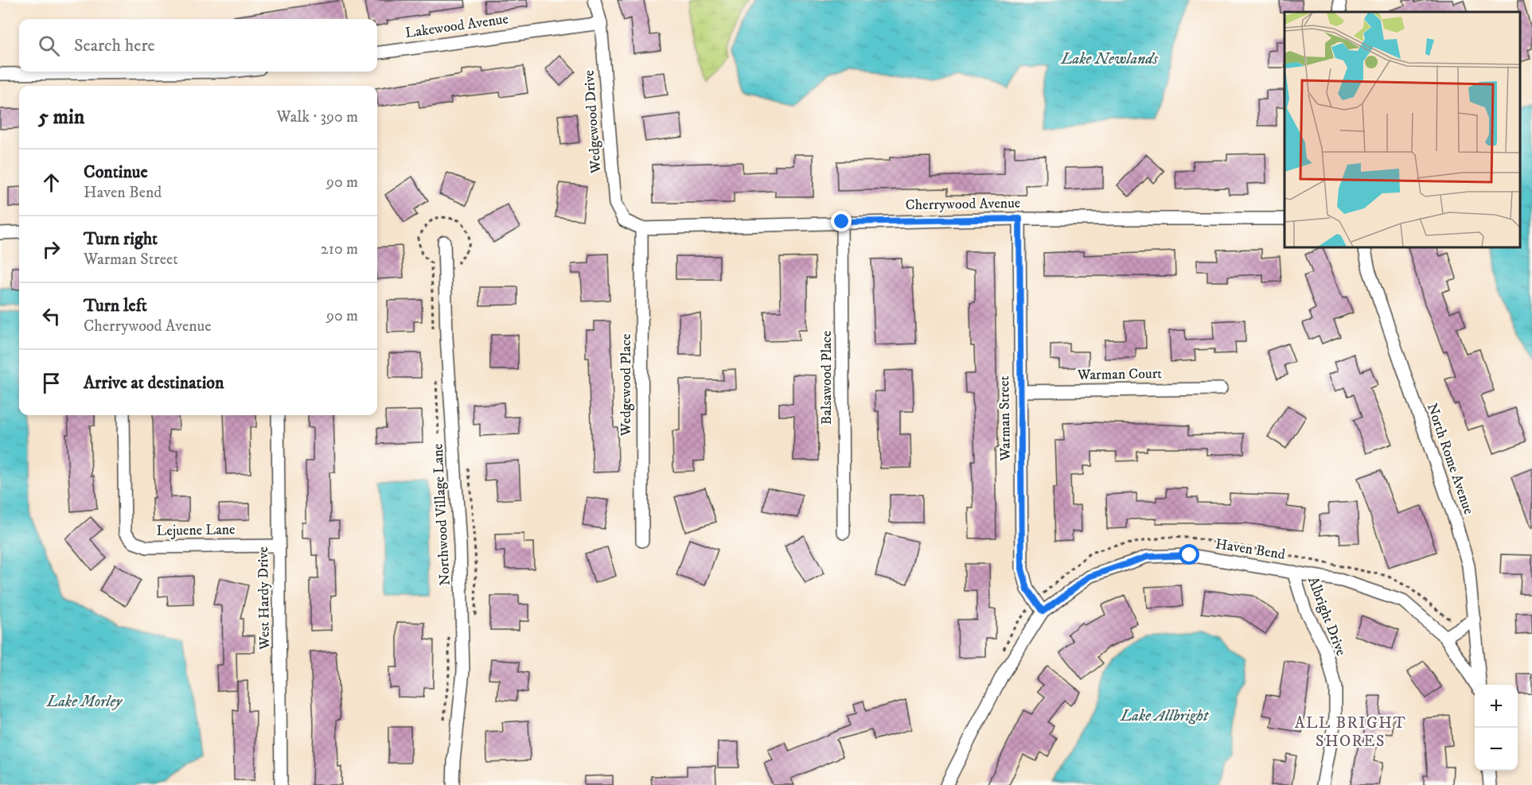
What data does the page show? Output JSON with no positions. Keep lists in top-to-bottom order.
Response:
{
  "streets": {
    "street": [
      "Lakewood Avenue",
      "Wedgewood Drive",
      "Cherrywood Avenue",
      "Warman Court",
      "Balsawood Place",
      "Wedgewood Place",
      "Warman Street",
      "North Rome Avenue",
      "Northwood Village Lane",
      "Lejuene Lane",
      "Haven Bend",
      "West Hardy Drive",
      "Albright Drive"
    ]
  },
  "crossings": [
    ["Lakewood Avenue", "Wedgewood Drive"],
    ["Wedgewood Drive", "Cherrywood Avenue"],
    ["Wedgewood Drive", "Wedgewood Place"],
    ["Cherrywood Avenue", "Balsawood Place"],
    ["Cherrywood Avenue", "Wedgewood Place"],
    ["Cherrywood Avenue", "Warman Street"],
    ["Warman Court", "Warman Street"],
    ["Warman Street", "Haven Bend"],
    ["Lejuene Lane", "West Hardy Drive"],
    ["Haven Bend", "Albright Drive"]
  ],
  "districts": ["ALL BRIGHT SHORES"],
  "water": ["Lake Newlands", "Lake Morley", "Lake Allbright"],
  "page": {
    "search": "Search here",
    "heading": ["5 min", "Walk · 390 m"],
    "list": [
      ["Continue", "Haven Bend", "90 m"],
      ["Turn right", "Warman Street", "210 m"],
      ["Turn left", "Cherrywood Avenue", "90 m"],
      "Arrive at destination"
    ],
    "map_buttons": ["+", "−"]
  }
}
